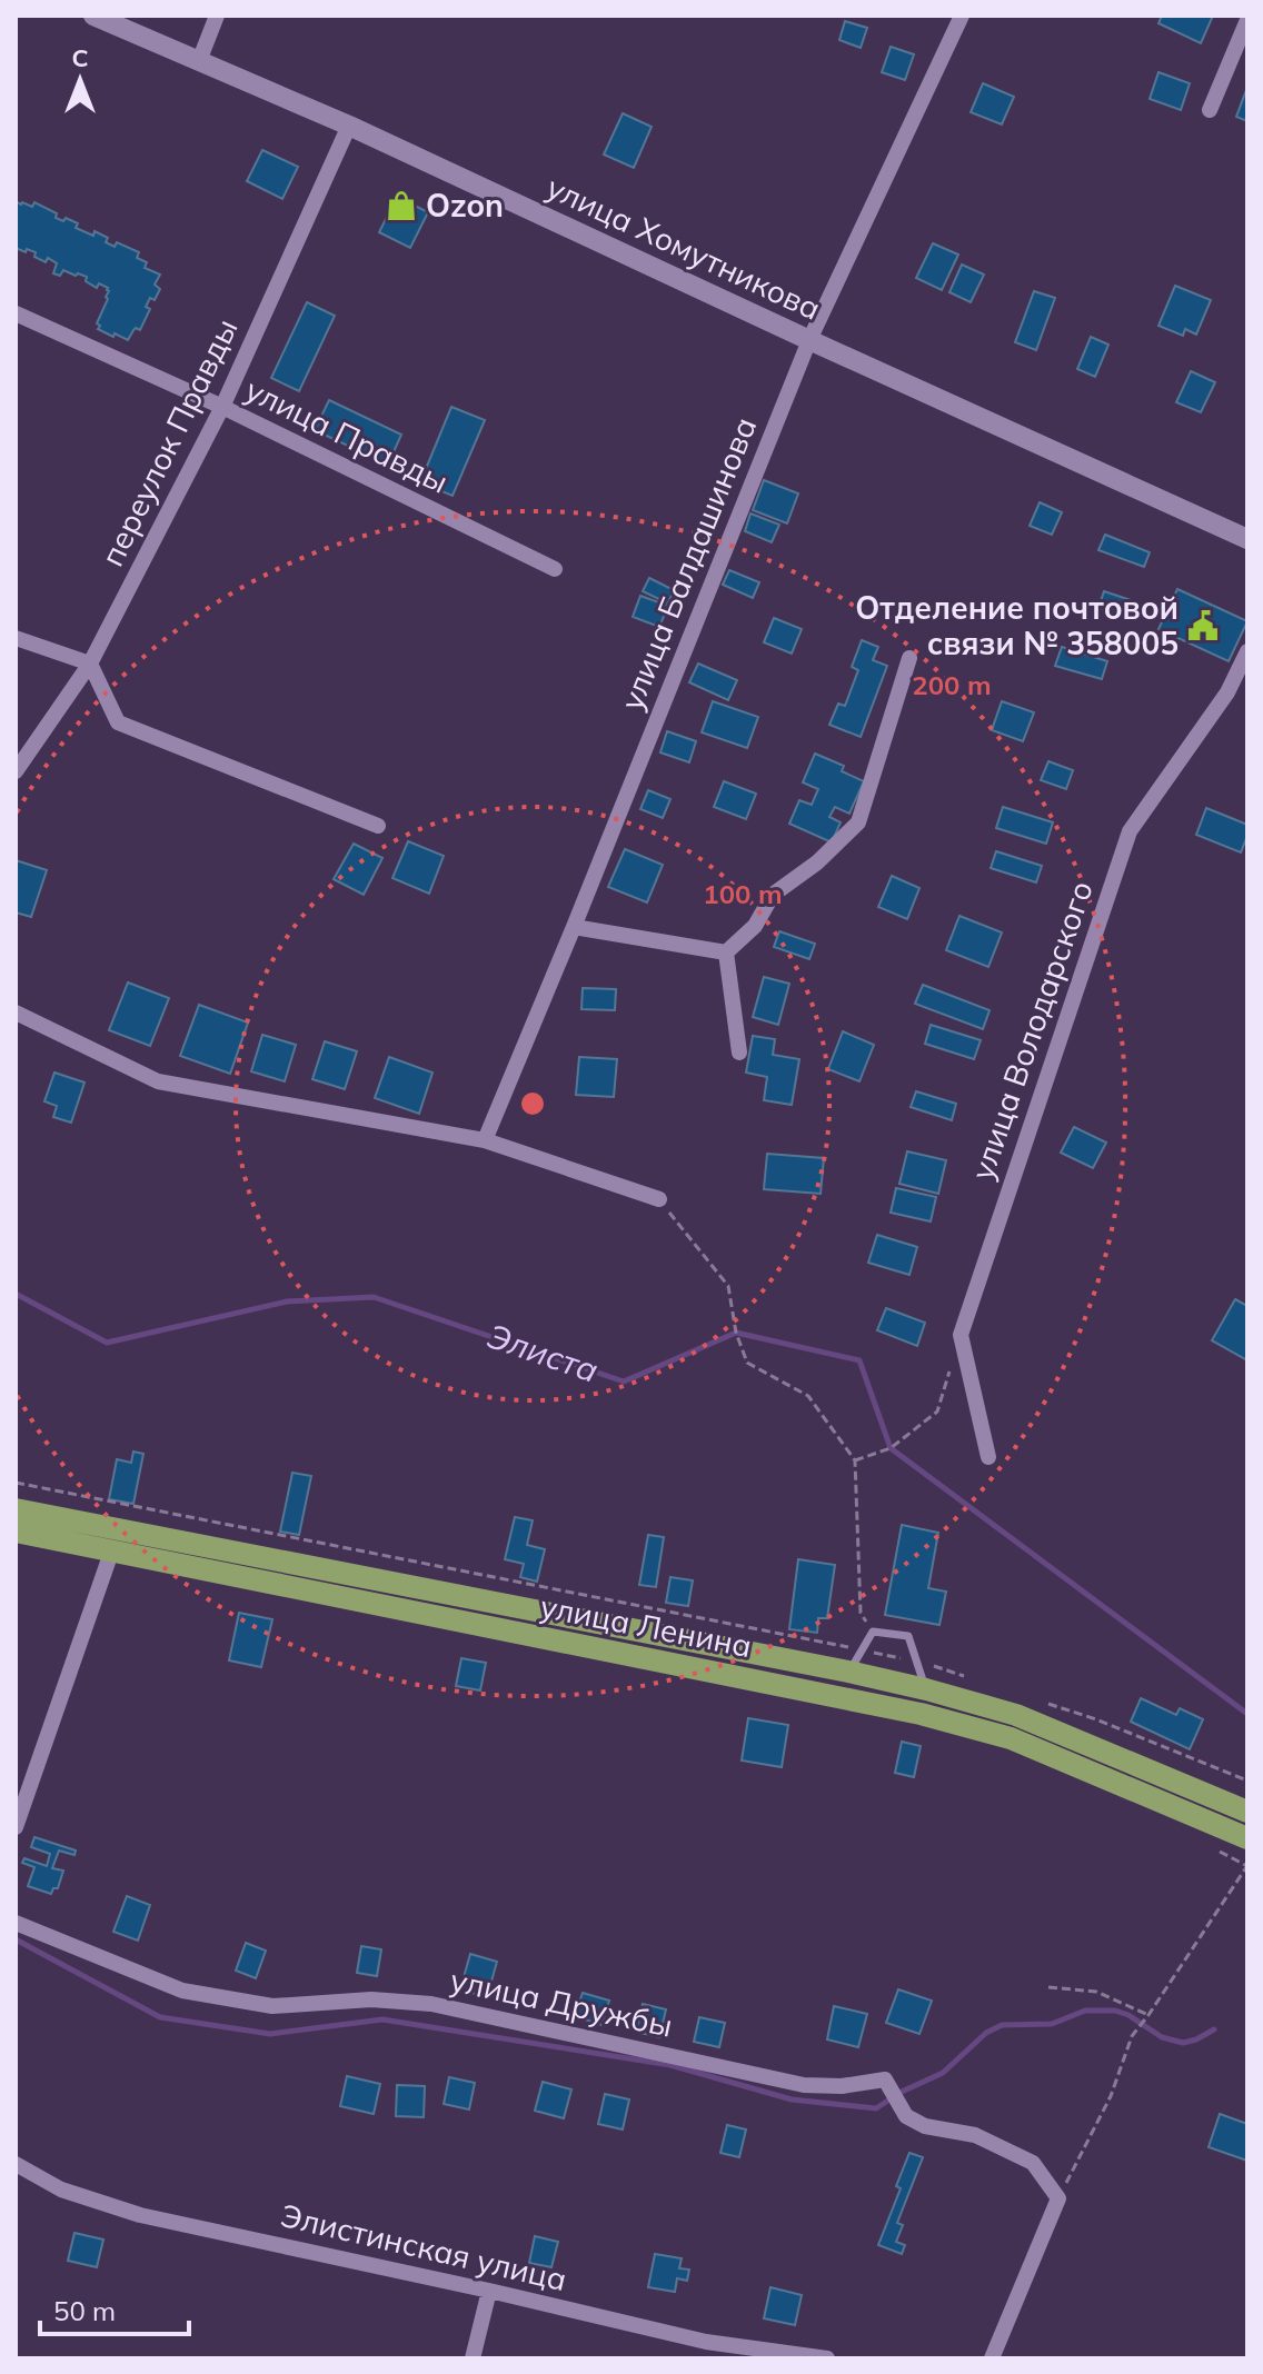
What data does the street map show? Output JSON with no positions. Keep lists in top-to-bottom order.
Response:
{
  "streets": {
    "main road": ["улица Ленина"],
    "street": [
      "улица Хомутникова",
      "улица Правды",
      "переулок Правды",
      "улица Балдашинова",
      "улица Володарского",
      "улица Дружбы",
      "Элистинская улица"
    ]
  },
  "crossings": [
    ["улица Хомутникова", "переулок Правды"],
    ["улица Хомутникова", "улица Балдашинова"],
    ["улица Правды", "переулок Правды"]
  ],
  "water": ["Элиста"],
  "places": {
    "shop": ["Ozon"],
    "public building": ["Отделение почтовой связи № 358005"]
  },
  "scale_bar": "50 m",
  "north": "top",
  "rings": ["200 m", "100 m"]
}
